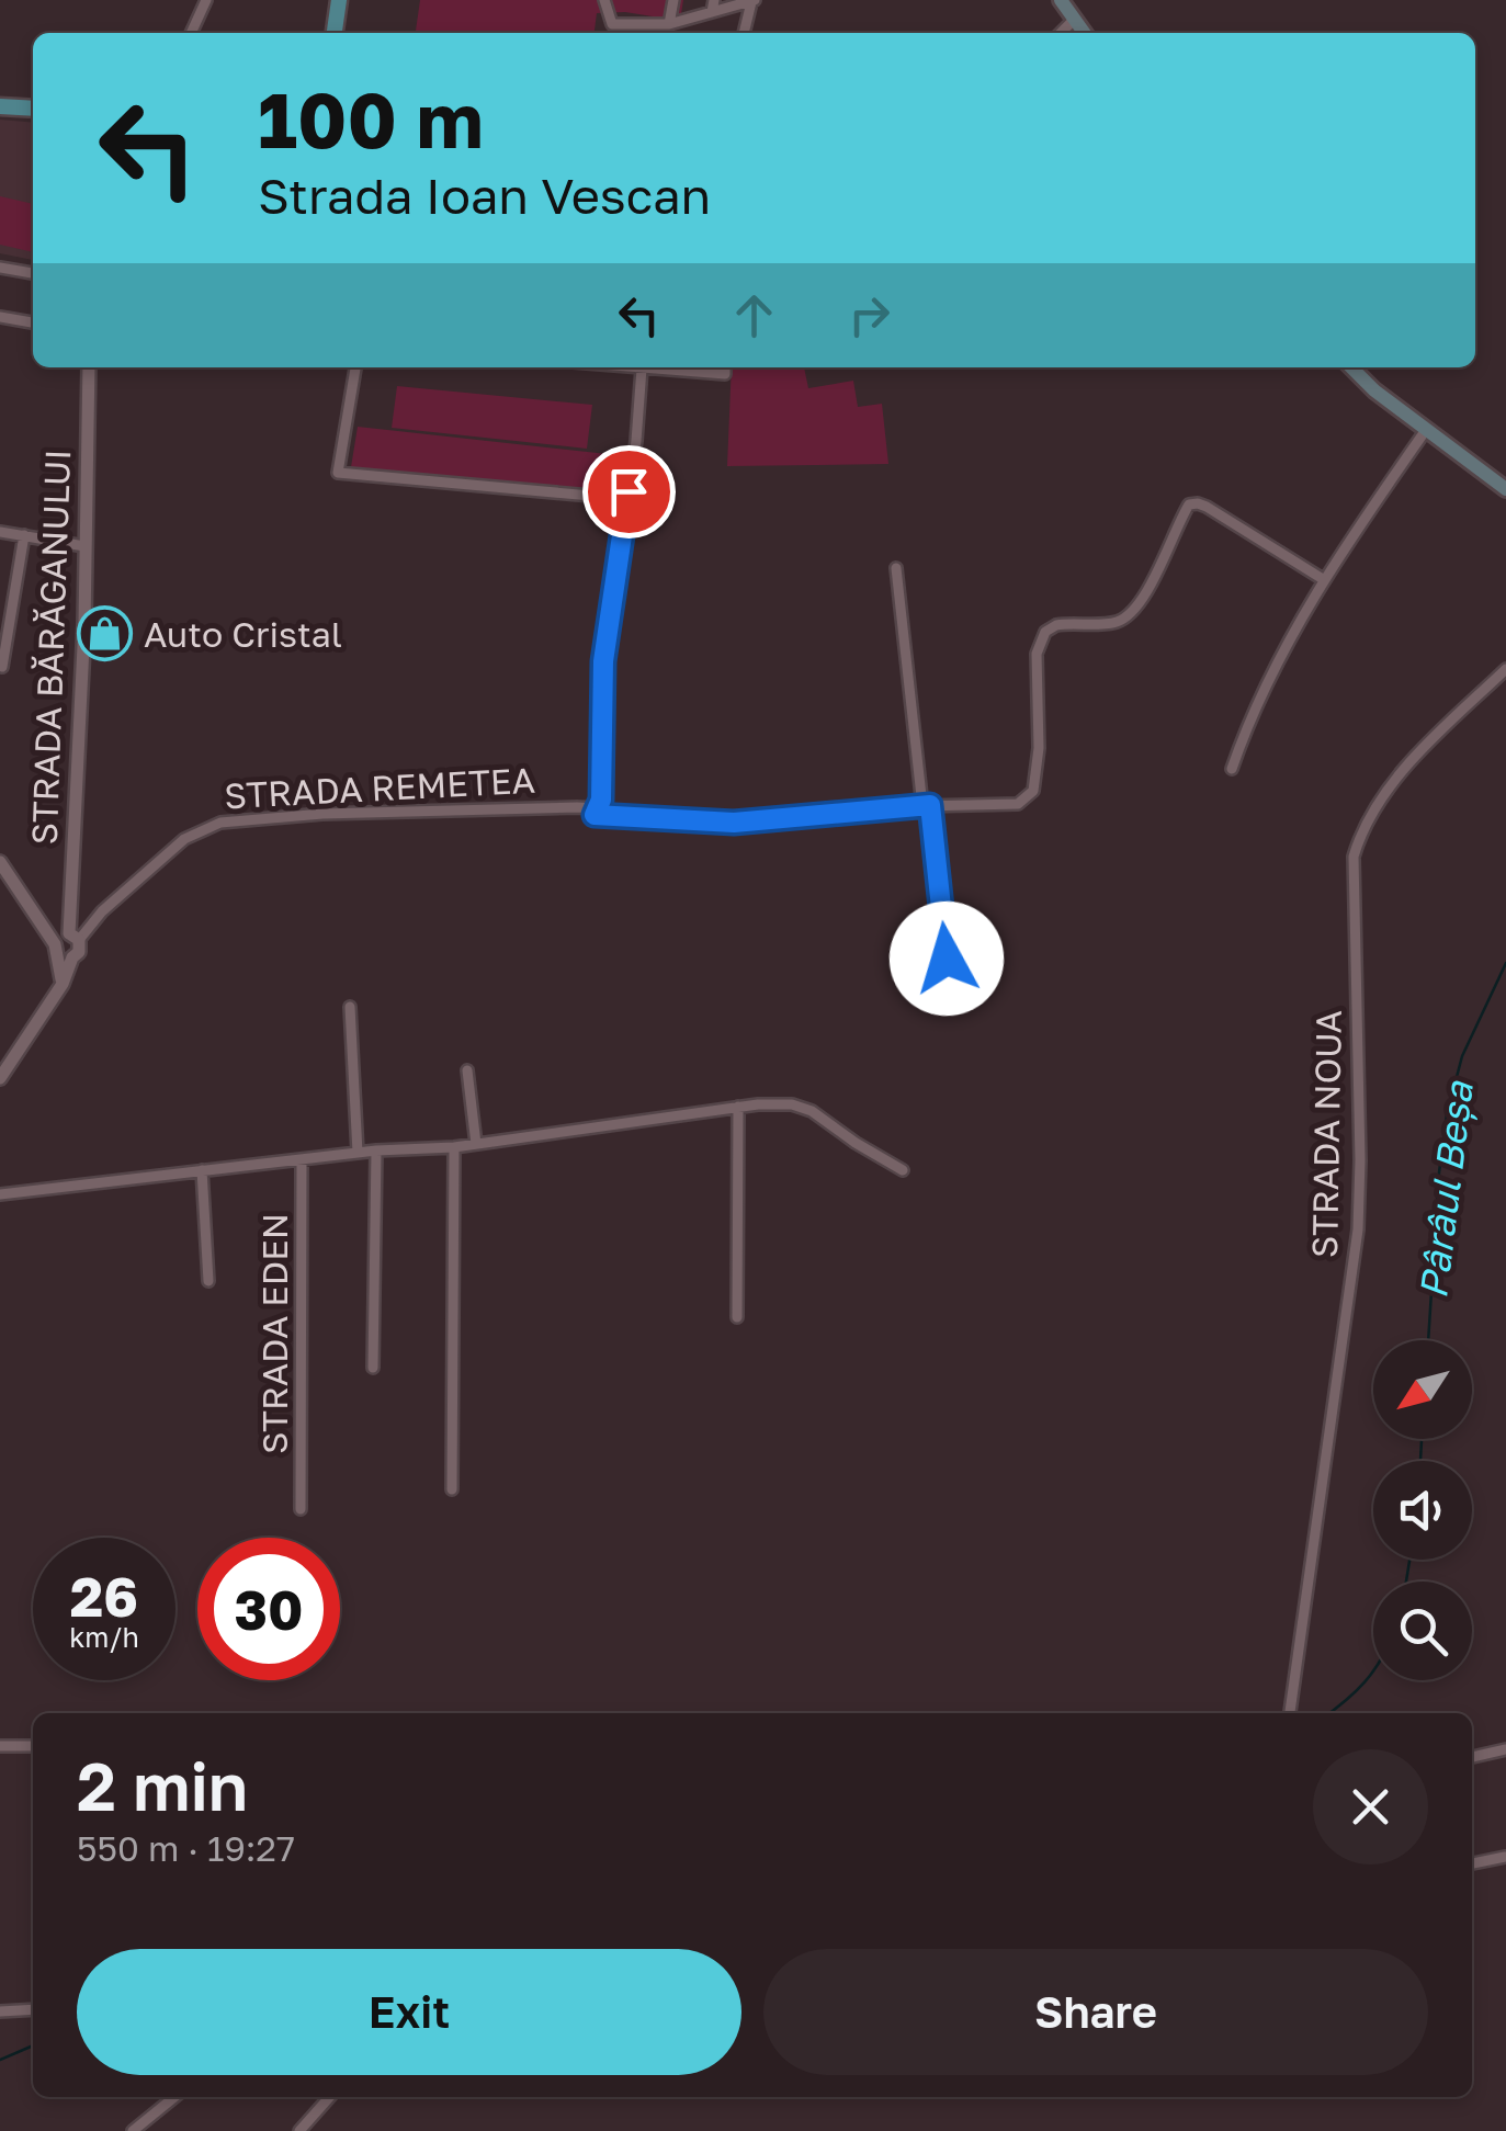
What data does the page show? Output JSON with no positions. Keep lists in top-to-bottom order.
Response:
{
  "streets": {
    "street": [
      "STRADA BĂRĂGANULUI",
      "STRADA REMETEA",
      "STRADA NOUA",
      "STRADA EDEN"
    ]
  },
  "crossings": [
    ["STRADA BĂRĂGANULUI", "STRADA REMETEA"]
  ],
  "water": ["Pârâul Beșa"],
  "places": {
    "shop": ["Auto Cristal"]
  },
  "north": "bottom left",
  "page": {
    "turn": ["100 m", "Strada Ioan Vescan"],
    "speed": "26 km/h",
    "limit": "30",
    "heading": ["2 min", "550 m · 19:27"],
    "buttons": ["Exit", "Share"]
  }
}
